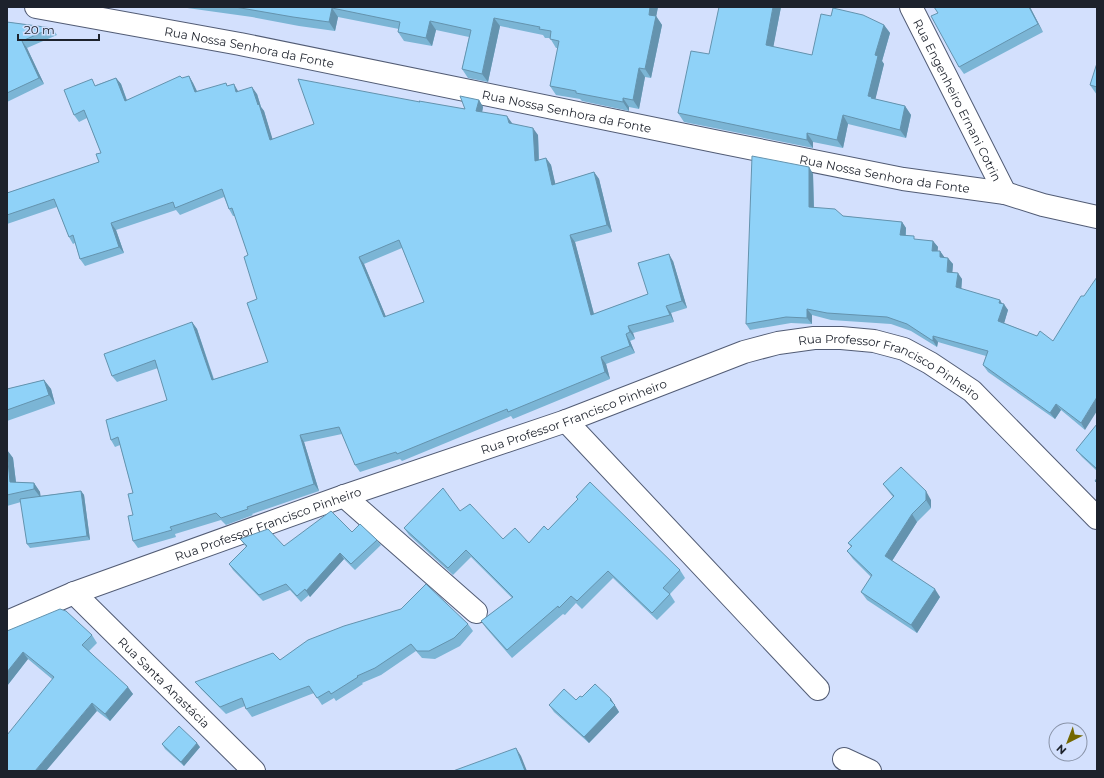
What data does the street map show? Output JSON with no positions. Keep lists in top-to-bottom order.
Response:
{
  "streets": {
    "street": [
      "Rua Nossa Senhora da Fonte",
      "Rua Engenheiro Ernani Cotrin",
      "Rua Professor Francisco Pinheiro",
      "Rua Santa Anastácia"
    ]
  },
  "crossings": [
    ["Rua Nossa Senhora da Fonte", "Rua Engenheiro Ernani Cotrin"],
    ["Rua Professor Francisco Pinheiro", "Rua Santa Anastácia"]
  ],
  "scale_bar": "20 m",
  "north": "bottom left"
}
